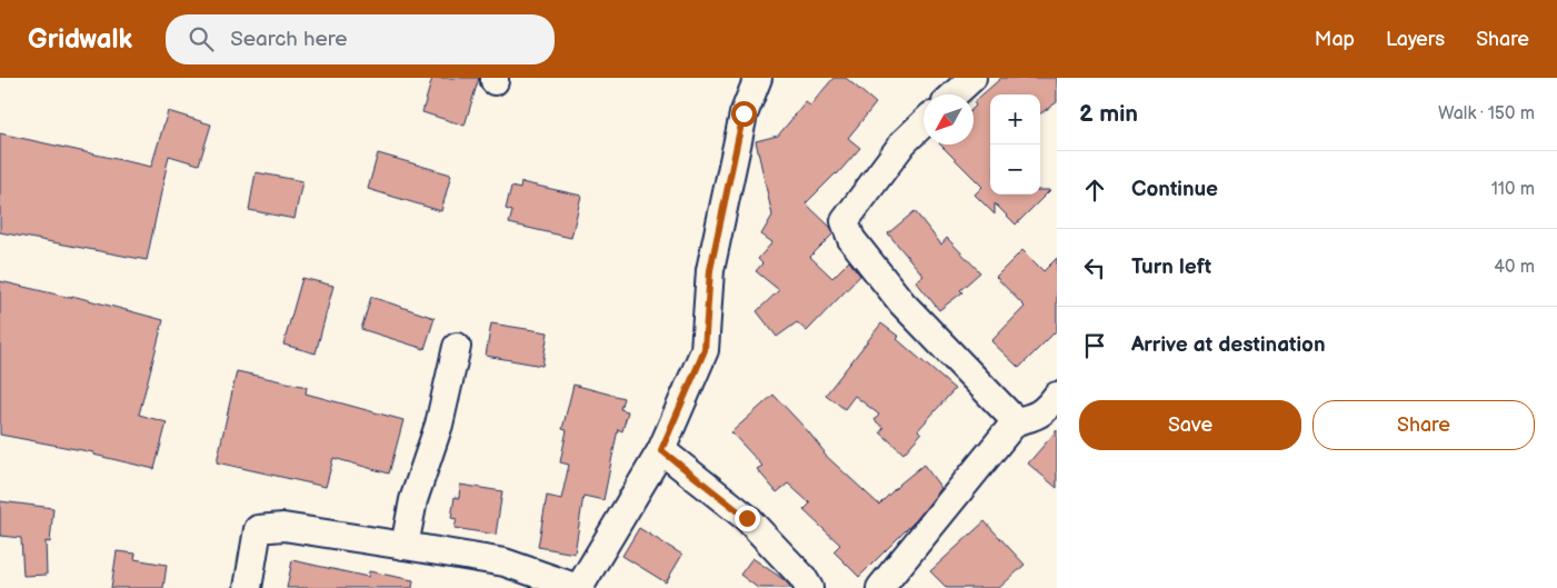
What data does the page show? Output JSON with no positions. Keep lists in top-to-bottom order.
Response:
{
  "north": "bottom left",
  "page": {
    "header": "Gridwalk",
    "search": "Search here",
    "nav": ["Map", "Layers", "Share"],
    "heading": ["2 min", "Walk · 150 m"],
    "map_buttons": ["+", "−"],
    "list": [
      ["Continue", "110 m"],
      ["Turn left", "40 m"],
      "Arrive at destination"
    ],
    "buttons": ["Save", "Share"]
  }
}
